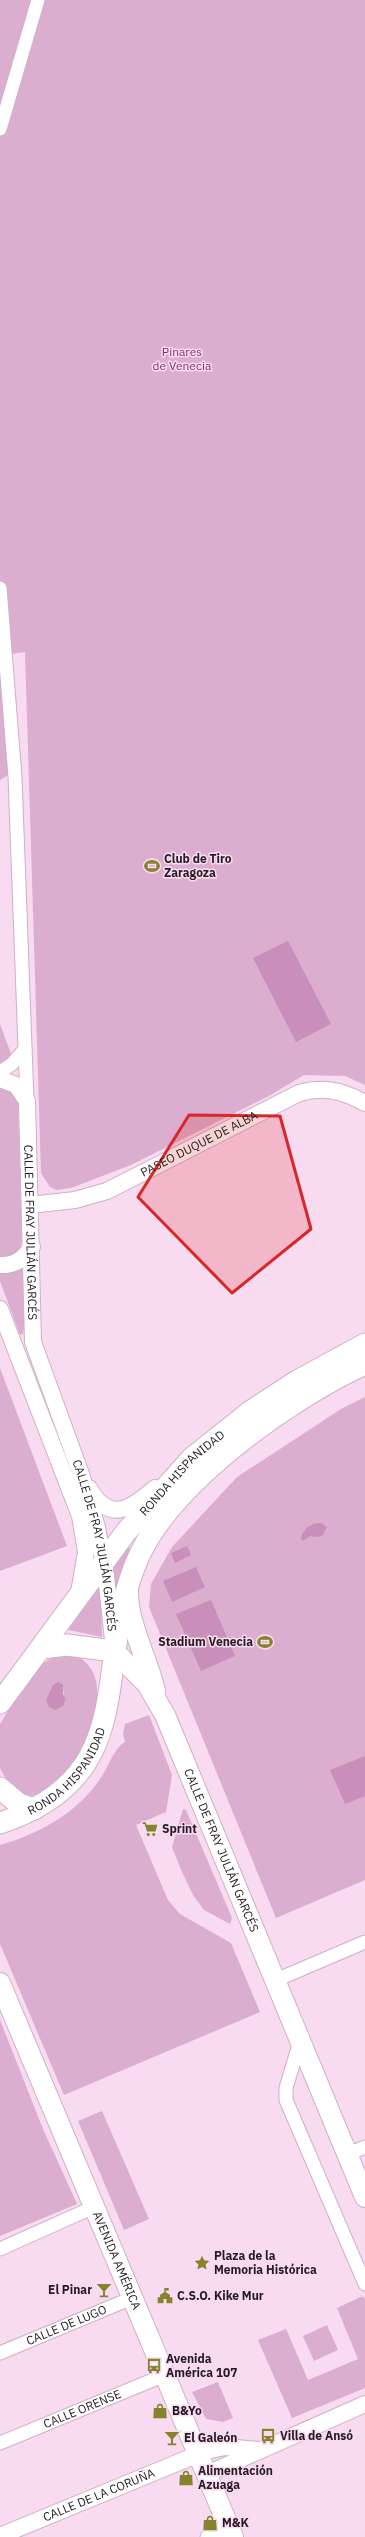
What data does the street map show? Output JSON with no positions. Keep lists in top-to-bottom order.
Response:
{
  "streets": {
    "highway": ["RONDA HISPANIDAD"],
    "main road": ["CALLE DE FRAY JULIÁN GARCÉS", "AVENIDA AMÉRICA"],
    "street": [
      "PASEO DUQUE DE ALBA",
      "CALLE DE LUGO",
      "CALLE ORENSE",
      "CALLE DE LA CORUÑA"
    ]
  },
  "crossings": [
    ["PASEO DUQUE DE ALBA", "CALLE DE FRAY JULIÁN GARCÉS"],
    ["CALLE DE FRAY JULIÁN GARCÉS", "RONDA HISPANIDAD"],
    ["AVENIDA AMÉRICA", "CALLE DE LUGO"],
    ["AVENIDA AMÉRICA", "CALLE ORENSE"],
    ["AVENIDA AMÉRICA", "CALLE DE LA CORUÑA"]
  ],
  "parks": ["Pinares de Venecia"],
  "places": {
    "sports": ["Club de Tiro Zaragoza", "Stadium Venecia"],
    "supermarket": ["Sprint"],
    "place": ["Plaza de la Memoria Histórica"],
    "bar": ["El Pinar", "El Galeón"],
    "public building": ["C.S.O. Kike Mur"],
    "bus stop": ["Avenida América 107", "Villa de Ansó"],
    "shop": ["B&Yo", "Alimentación Azuaga", "M&K"]
  }
}
